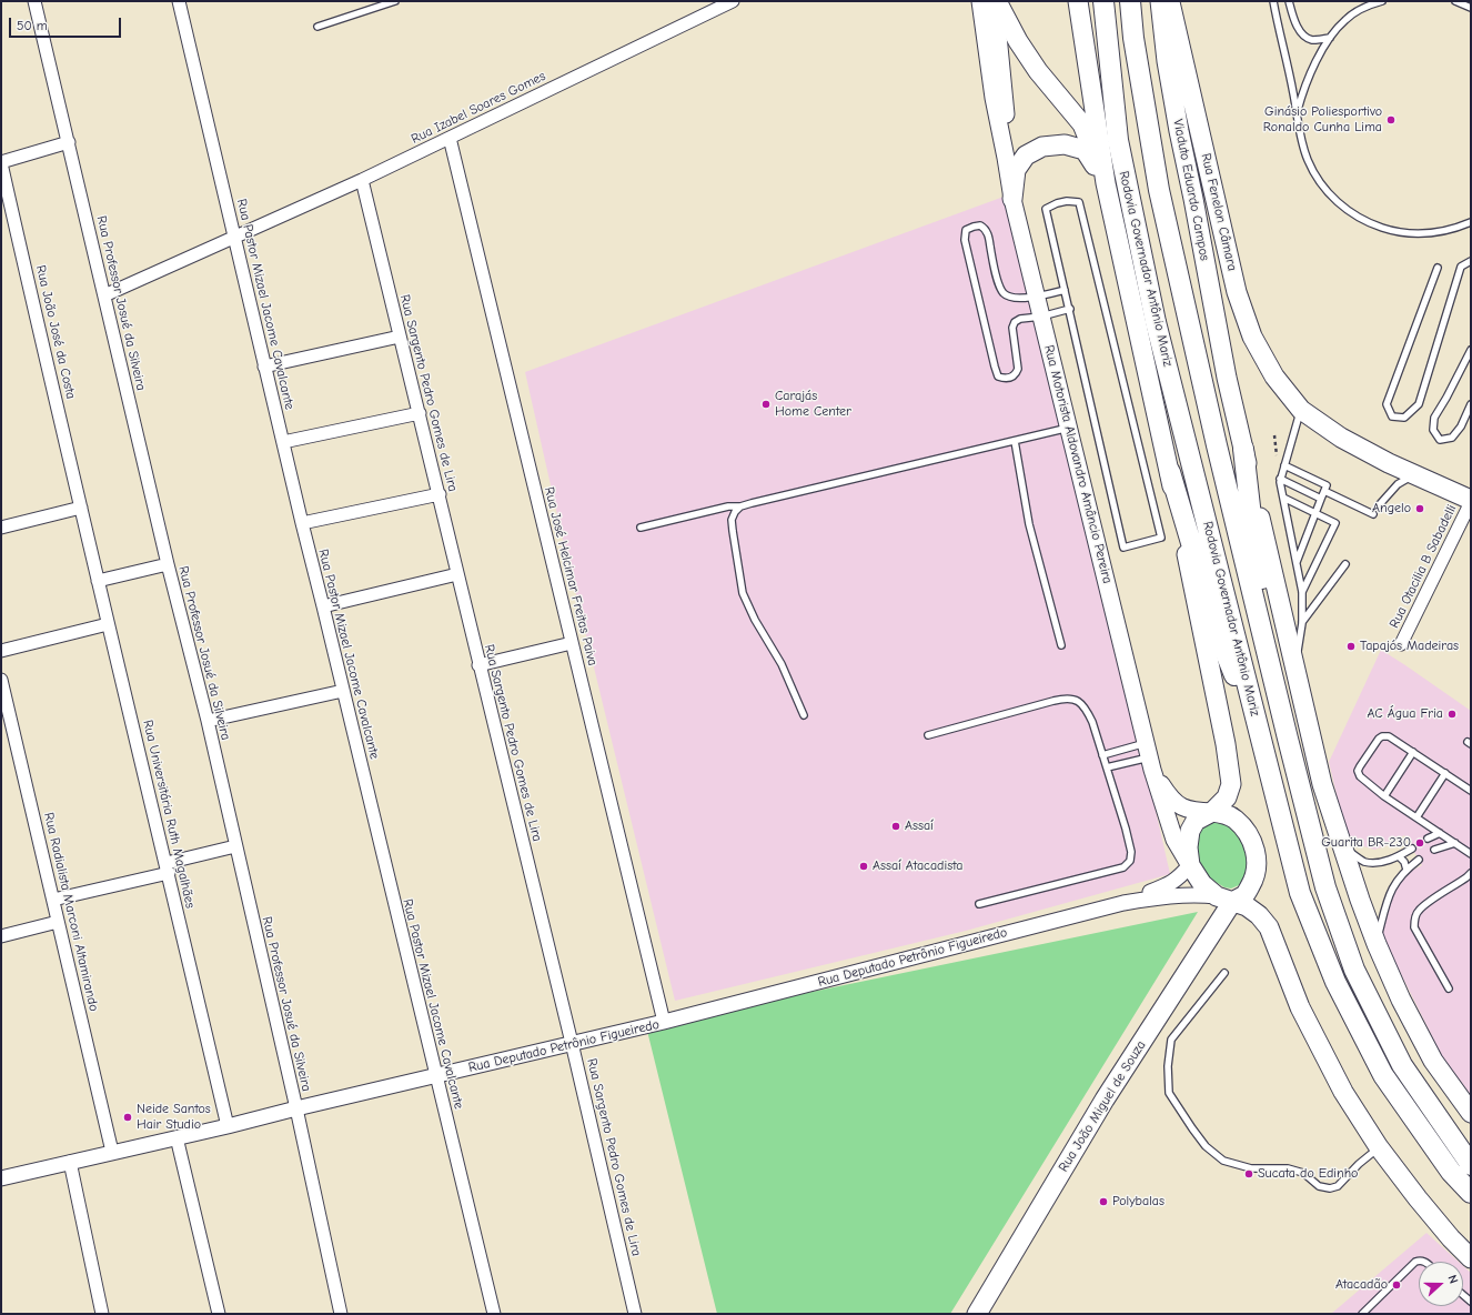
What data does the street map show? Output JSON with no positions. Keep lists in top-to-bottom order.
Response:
{
  "streets": {
    "highway": ["Rodovia Governador Antônio Mariz"],
    "main road": [
      "Viaduto Eduardo Campos",
      "Rua Fenelon Câmara",
      "Rua Motorista Aldovandro Amâncio Pereira",
      "Rua João Miguel de Souza"
    ],
    "street": [
      "Rua Izabel Soares Gomes",
      "Rua Professor Josué da Silveira",
      "Rua Pastor Mizael Jacome Cavalcante",
      "Rua João José da Costa",
      "Rua Sargento Pedro Gomes de Lira",
      "Rua Otacilia B Sabadelli",
      "Rua José Helcimar Freitas Paiva",
      "Rua Universitária Ruth Magalhães",
      "Rua Radialista Marconi Altamirando",
      "Rua Deputado Petrônio Figueiredo"
    ]
  },
  "crossings": [
    ["Rua Izabel Soares Gomes", "Rua Professor Josué da Silveira"],
    ["Rua Izabel Soares Gomes", "Rua Pastor Mizael Jacome Cavalcante"],
    ["Rua Izabel Soares Gomes", "Rua Sargento Pedro Gomes de Lira"],
    ["Rua Izabel Soares Gomes", "Rua José Helcimar Freitas Paiva"],
    ["Rua Fenelon Câmara", "Rua Otacilia B Sabadelli"],
    ["Rua Professor Josué da Silveira", "Rua Deputado Petrônio Figueiredo"],
    ["Rua Pastor Mizael Jacome Cavalcante", "Rua Deputado Petrônio Figueiredo"],
    ["Rua João José da Costa", "Rua Universitária Ruth Magalhães"],
    ["Rua Sargento Pedro Gomes de Lira", "Rua Deputado Petrônio Figueiredo"],
    ["Rua Motorista Aldovandro Amâncio Pereira", "Rua Deputado Petrônio Figueiredo"],
    ["Rua Motorista Aldovandro Amâncio Pereira", "Rua João Miguel de Souza"],
    ["Rua José Helcimar Freitas Paiva", "Rua Deputado Petrônio Figueiredo"],
    ["Rua Universitária Ruth Magalhães", "Rua Deputado Petrônio Figueiredo"],
    ["Rua Radialista Marconi Altamirando", "Rua Deputado Petrônio Figueiredo"],
    ["Rua Deputado Petrônio Figueiredo", "Rua João Miguel de Souza"]
  ],
  "places": [
    "Ginásio Poliesportivo Ronaldo Cunha Lima",
    "Carajás Home Center",
    "Angelo",
    "Tapajós Madeiras",
    "AC Água Fria",
    "Assaí",
    "Guarita BR-230",
    "Assaí Atacadista",
    "Neide Santos Hair Studio",
    "Sucata do Edinho",
    "Polybalas",
    "Atacadão"
  ],
  "scale_bar": "50 m",
  "north": "right"
}
